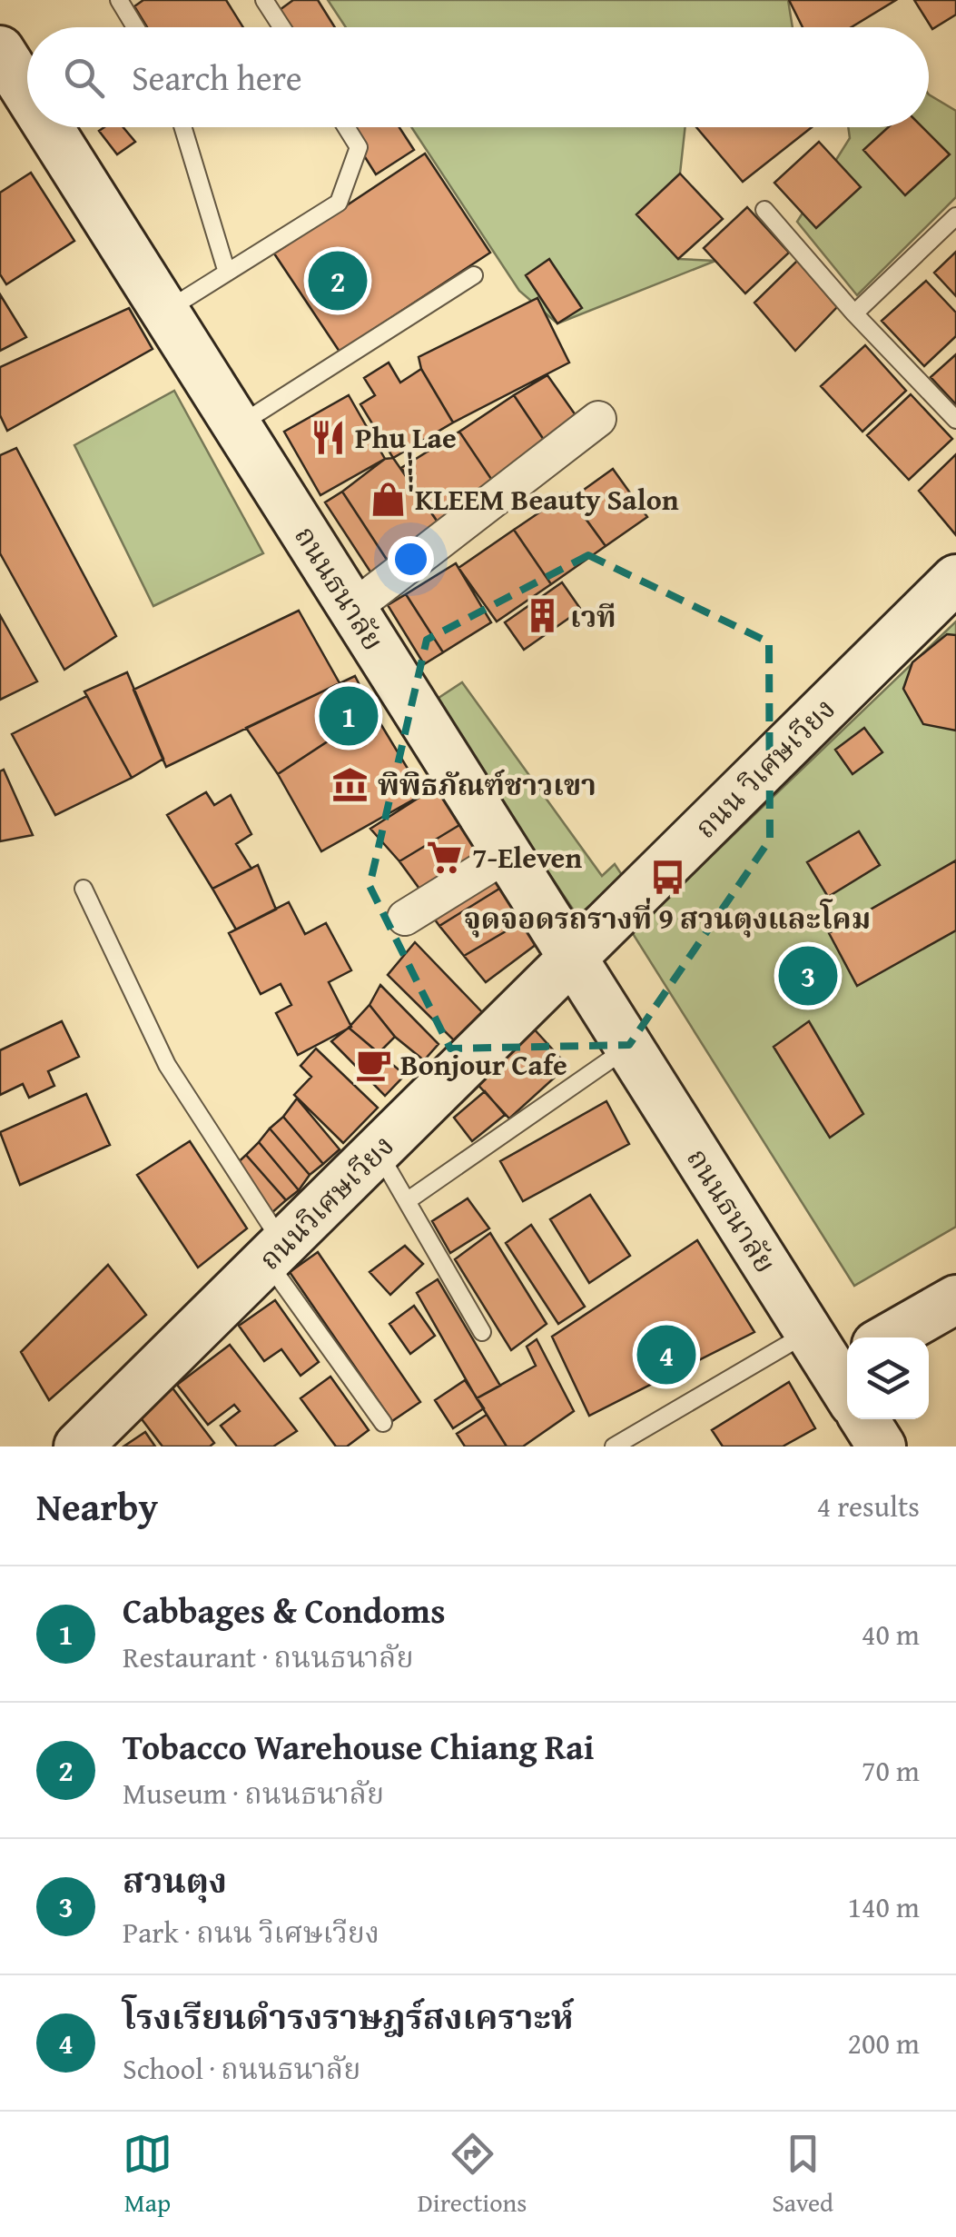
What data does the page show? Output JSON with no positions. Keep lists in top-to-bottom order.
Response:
{
  "streets": {
    "street": ["ถนนธนาลัย", "ถนน วิเศษเวียง", "ถนนวิเศษเวียง"]
  },
  "crossings": [
    ["ถนนธนาลัย", "ถนน วิเศษเวียง"],
    ["ถนนธนาลัย", "ถนนวิเศษเวียง"],
    ["ถนน วิเศษเวียง", "ถนนวิเศษเวียง"]
  ],
  "places": {
    "restaurant": ["Phu Lae"],
    "shop": ["่่่่่KLEEM Beauty Salon"],
    "building": ["เวที"],
    "museum": ["พิพิธภัณฑ์ชาวเขา"],
    "supermarket": ["7-Eleven"],
    "bus stop": ["จุดจอดรถรางที่ 9 สวนตุงและโคม"],
    "cafe": ["Bonjour Cafe"]
  },
  "page": {
    "search": "Search here",
    "pins": [
      "2",
      "1",
      "3",
      "4"
    ],
    "heading": ["Nearby", "4 results"],
    "list": [
      {
        "mark": "1",
        "name": "Cabbages & Condoms",
        "note": "Restaurant · ถนนธนาลัย",
        "value": "40 m"
      },
      {
        "mark": "2",
        "name": "Tobacco Warehouse Chiang Rai",
        "note": "Museum · ถนนธนาลัย",
        "value": "70 m"
      },
      {
        "mark": "3",
        "name": "สวนตุง",
        "note": "Park · ถนน วิเศษเวียง",
        "value": "140 m"
      },
      {
        "mark": "4",
        "name": "โรงเรียนดำรงราษฎร์สงเคราะห์",
        "note": "School · ถนนธนาลัย",
        "value": "200 m"
      }
    ],
    "nav": ["Map", "Directions", "Saved"]
  }
}
